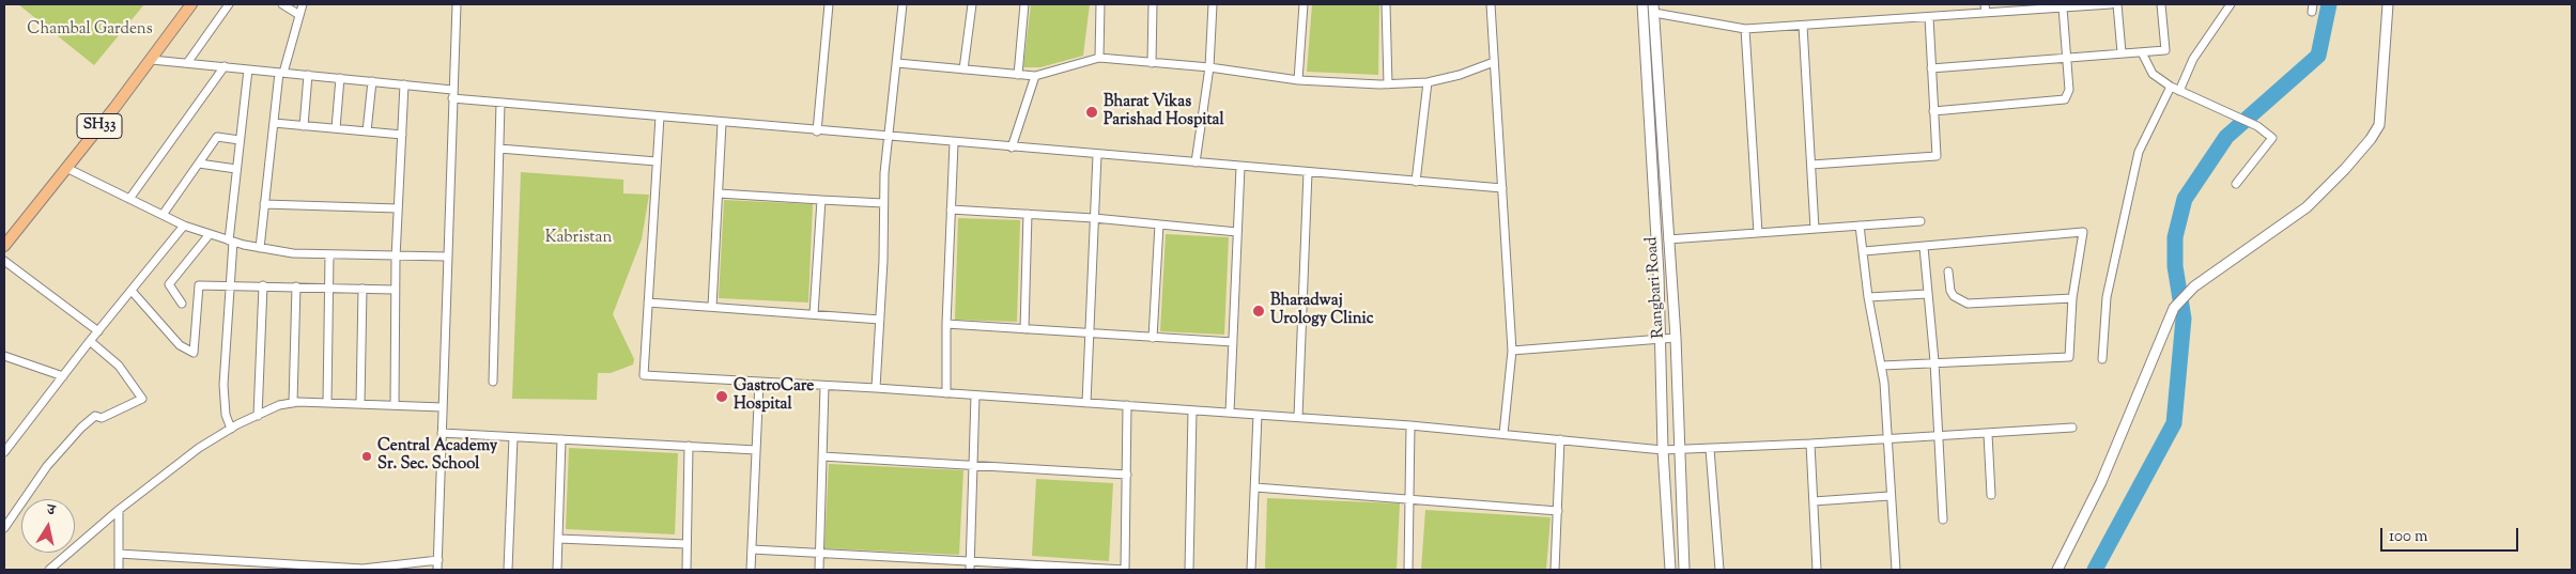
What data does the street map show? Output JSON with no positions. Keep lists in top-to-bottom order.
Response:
{
  "streets": {
    "main road": ["SH33"],
    "street": ["Rangbari Road"]
  },
  "parks": ["Chambal Gardens", "Kabristan"],
  "places": [
    "Bharat Vikas Parishad Hospital",
    "Bharadwaj Urology Clinic",
    "GastroCare Hospital",
    "Central Academy Sr. Sec. School"
  ],
  "scale_bar": "100 m",
  "north": "top"
}
